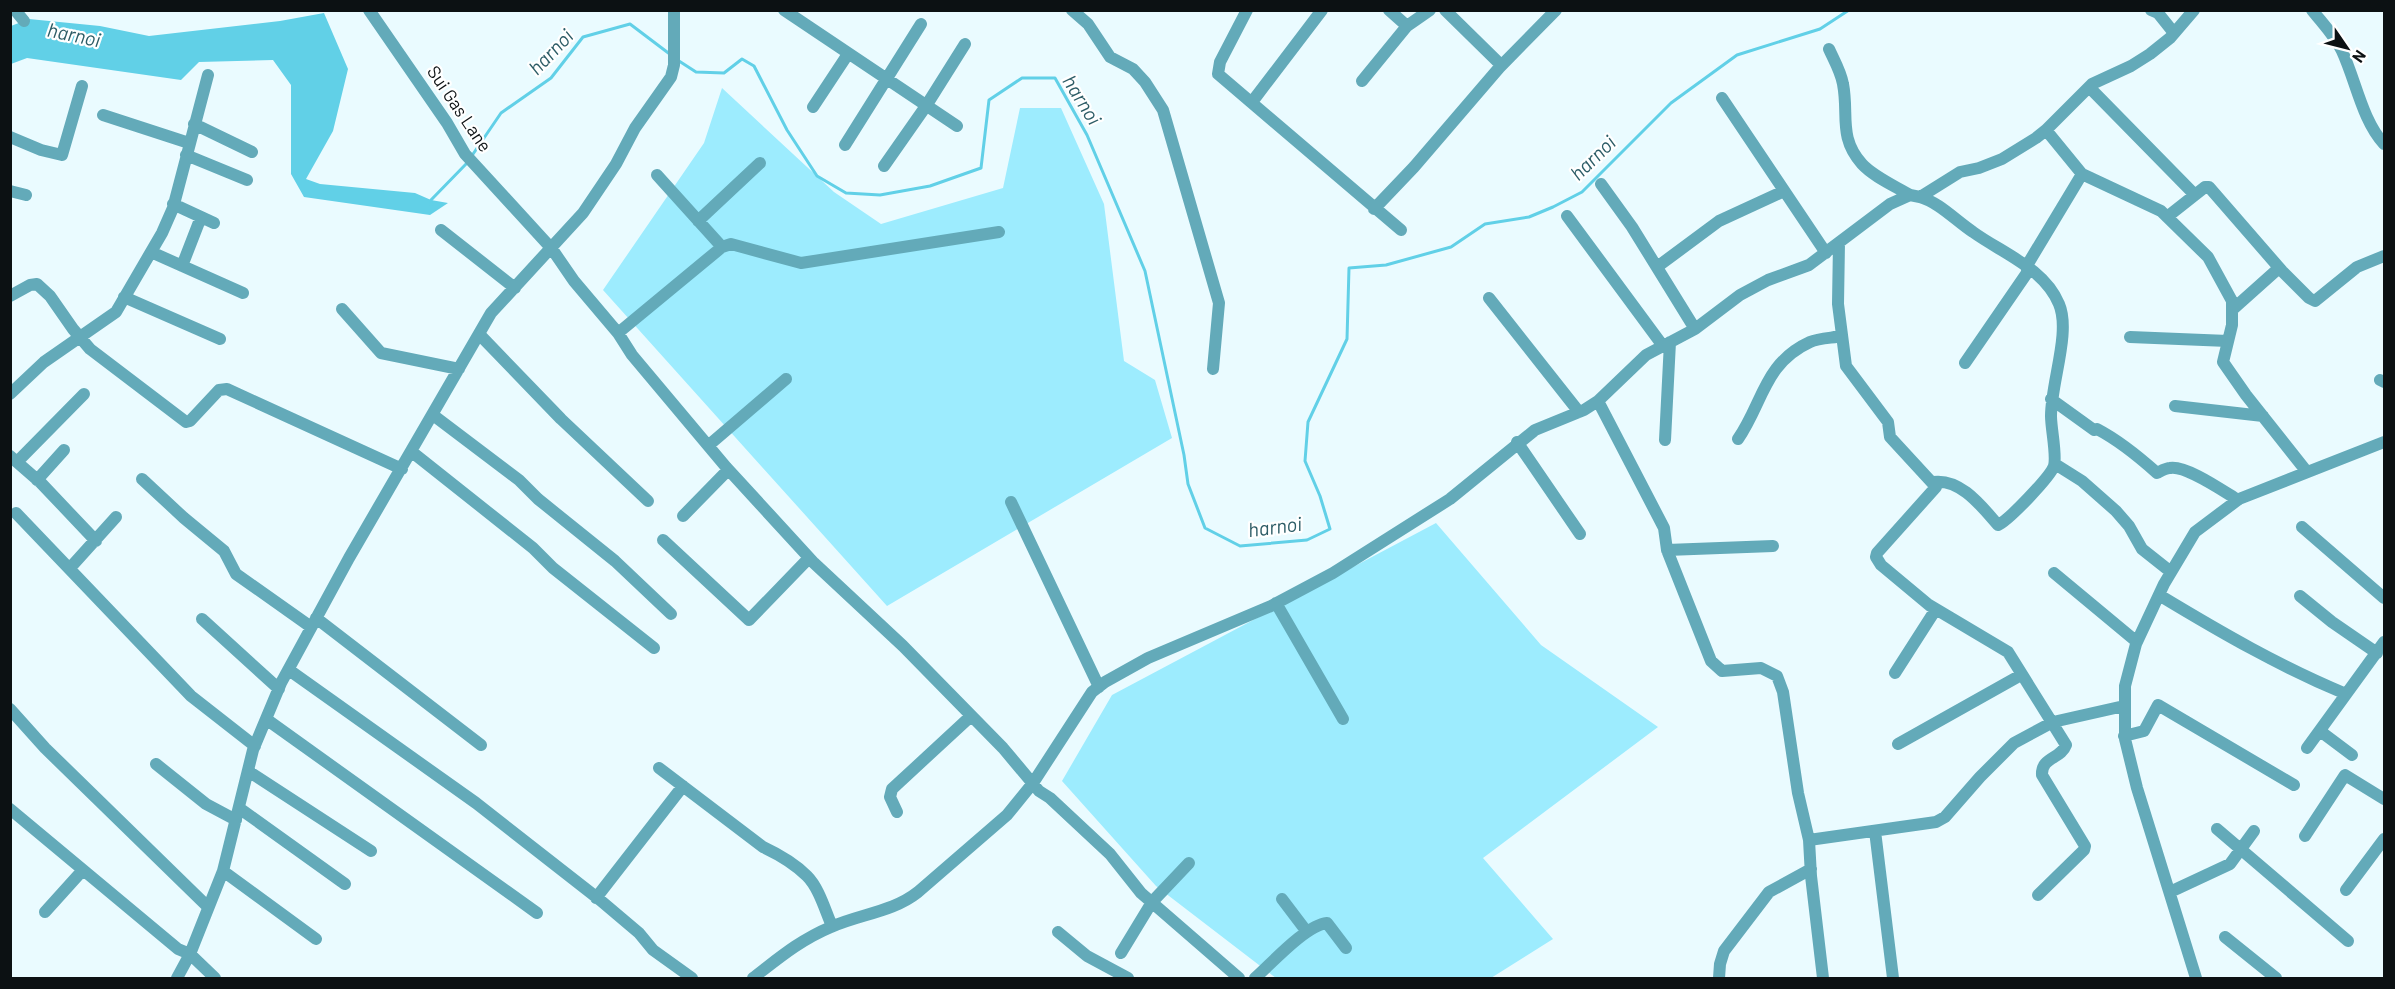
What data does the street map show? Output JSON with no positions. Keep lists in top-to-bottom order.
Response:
{
  "streets": {
    "street": ["Sui Gas Lane"]
  },
  "water": ["harnoi"],
  "north": "bottom right"
}
